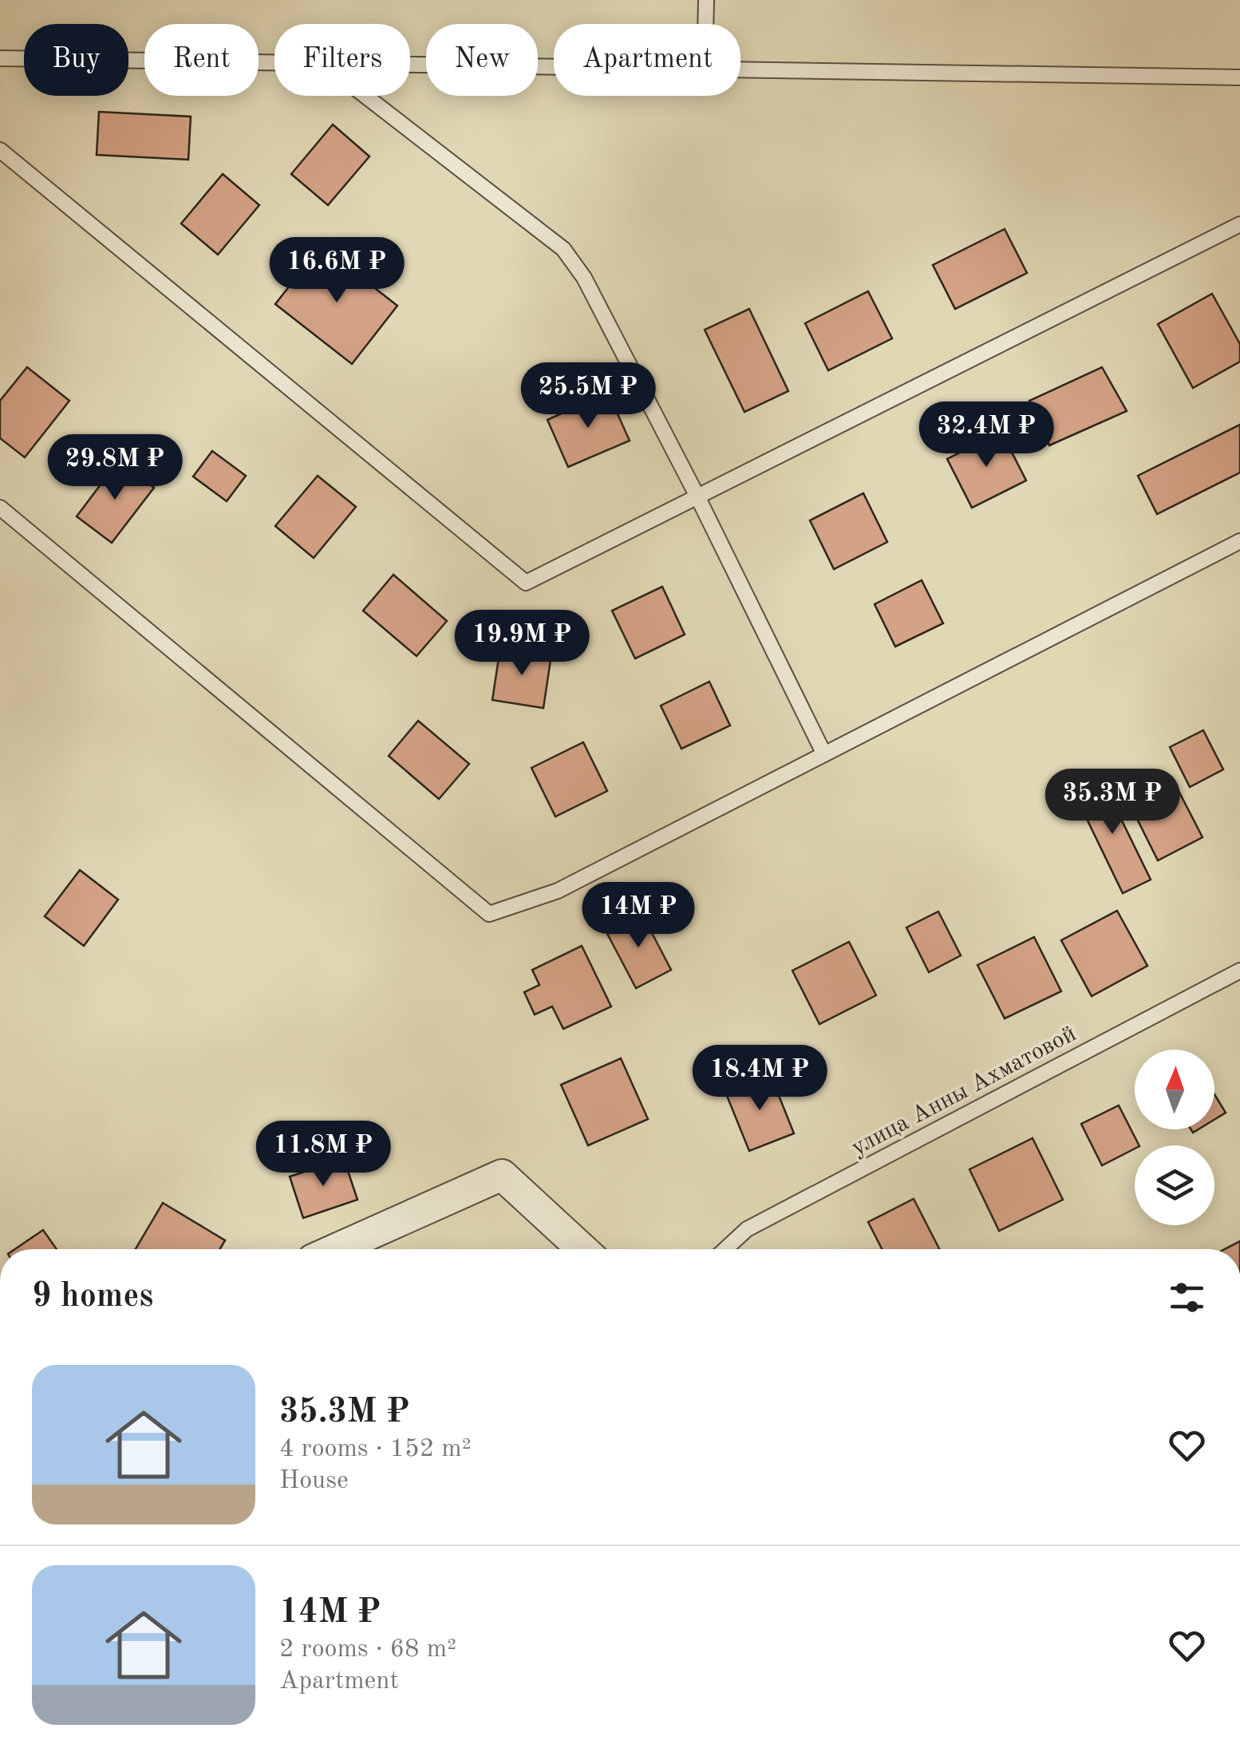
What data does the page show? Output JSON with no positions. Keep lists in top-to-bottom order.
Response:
{
  "streets": {
    "lane": ["улица Анны Ахматовой"]
  },
  "north": "top",
  "page": {
    "chip": [
      "Buy",
      "Rent",
      "Filters",
      "New",
      "Apartment"
    ],
    "price": [
      "16.6M ₽",
      "25.5M ₽",
      "32.4M ₽",
      "29.8M ₽",
      "19.9M ₽",
      "35.3M ₽",
      "14M ₽",
      "18.4M ₽",
      "11.8M ₽"
    ],
    "heading": "9 homes",
    "list": [
      {
        "name": "35.3M ₽",
        "note": "4 rooms · 152 m² · House"
      },
      {
        "name": "14M ₽",
        "note": "2 rooms · 68 m² · Apartment"
      }
    ]
  }
}
